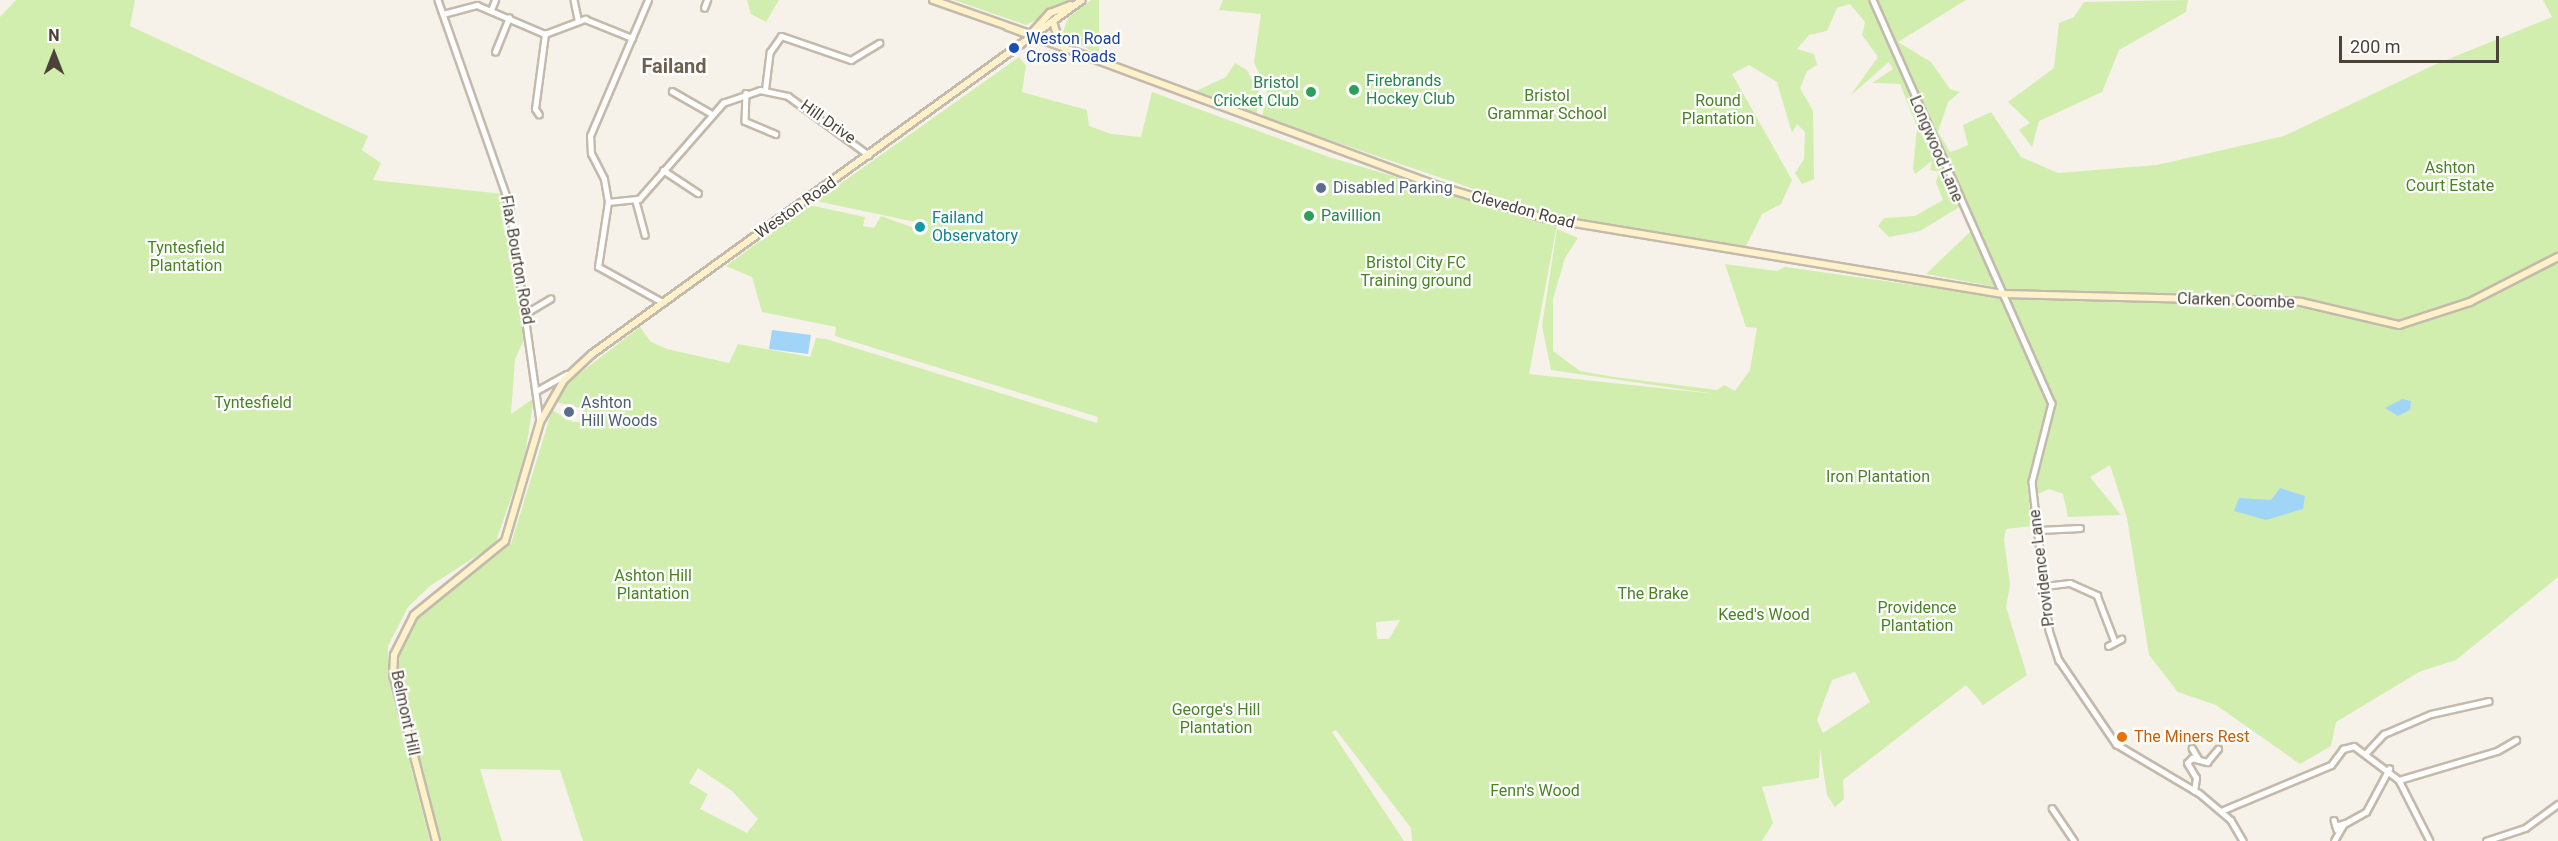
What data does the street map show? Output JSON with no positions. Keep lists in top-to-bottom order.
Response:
{
  "streets": {
    "main road": [
      "Weston Road",
      "Clevedon Road",
      "Clarken Coombe",
      "Belmont Hill"
    ],
    "street": [
      "Hill Drive",
      "Longwood Lane",
      "Flax Bourton Road",
      "Providence Lane"
    ]
  },
  "crossings": [
    ["Hill Drive", "Weston Road"],
    ["Longwood Lane", "Clevedon Road"],
    ["Longwood Lane", "Clarken Coombe"],
    ["Longwood Lane", "Providence Lane"],
    ["Weston Road", "Clevedon Road"],
    ["Weston Road", "Flax Bourton Road"],
    ["Weston Road", "Belmont Hill"],
    ["Clevedon Road", "Clarken Coombe"],
    ["Clevedon Road", "Providence Lane"],
    ["Flax Bourton Road", "Belmont Hill"],
    ["Clarken Coombe", "Providence Lane"]
  ],
  "districts": ["Failand"],
  "parks": [
    "Bristol Grammar School",
    "Round Plantation",
    "Ashton Court Estate",
    "Tyntesfield Plantation",
    "Bristol City FC Training ground",
    "Tyntesfield",
    "Iron Plantation",
    "Ashton Hill Plantation",
    "The Brake",
    "Providence Plantation",
    "Keed's Wood",
    "George's Hill Plantation",
    "Fenn's Wood"
  ],
  "places": [
    "Weston Road Cross Roads",
    "Firebrands Hockey Club",
    "Bristol Cricket Club",
    "Disabled Parking",
    "Pavillion",
    "Failand Observatory",
    "Ashton Hill Woods",
    "The Miners Rest"
  ],
  "scale_bar": "200 m",
  "north": "top"
}
